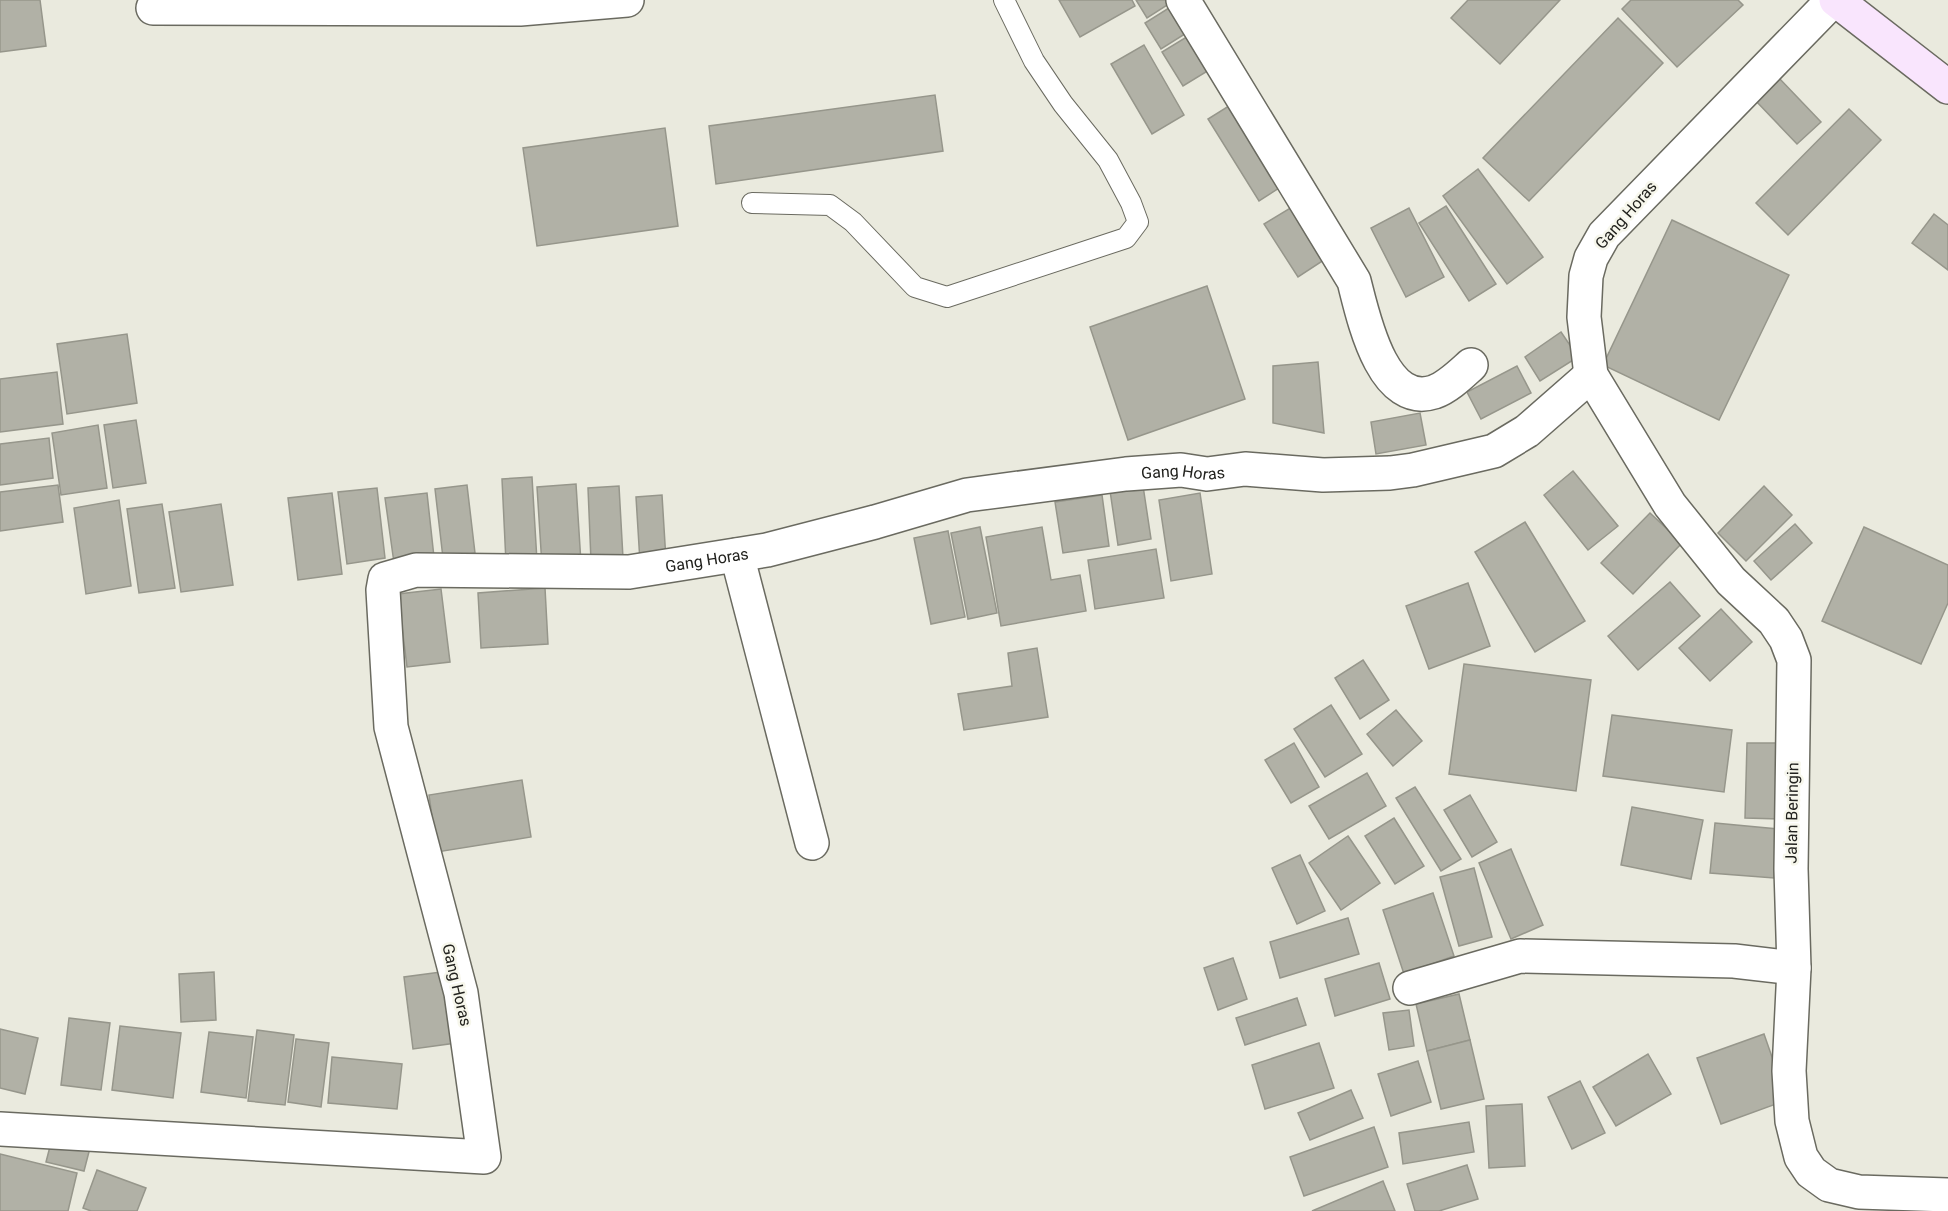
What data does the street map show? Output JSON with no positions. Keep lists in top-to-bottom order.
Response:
{
  "streets": {
    "street": ["Gang Horas", "Jalan Beringin"]
  },
  "crossings": [
    ["Gang Horas", "Jalan Beringin"]
  ]
}
